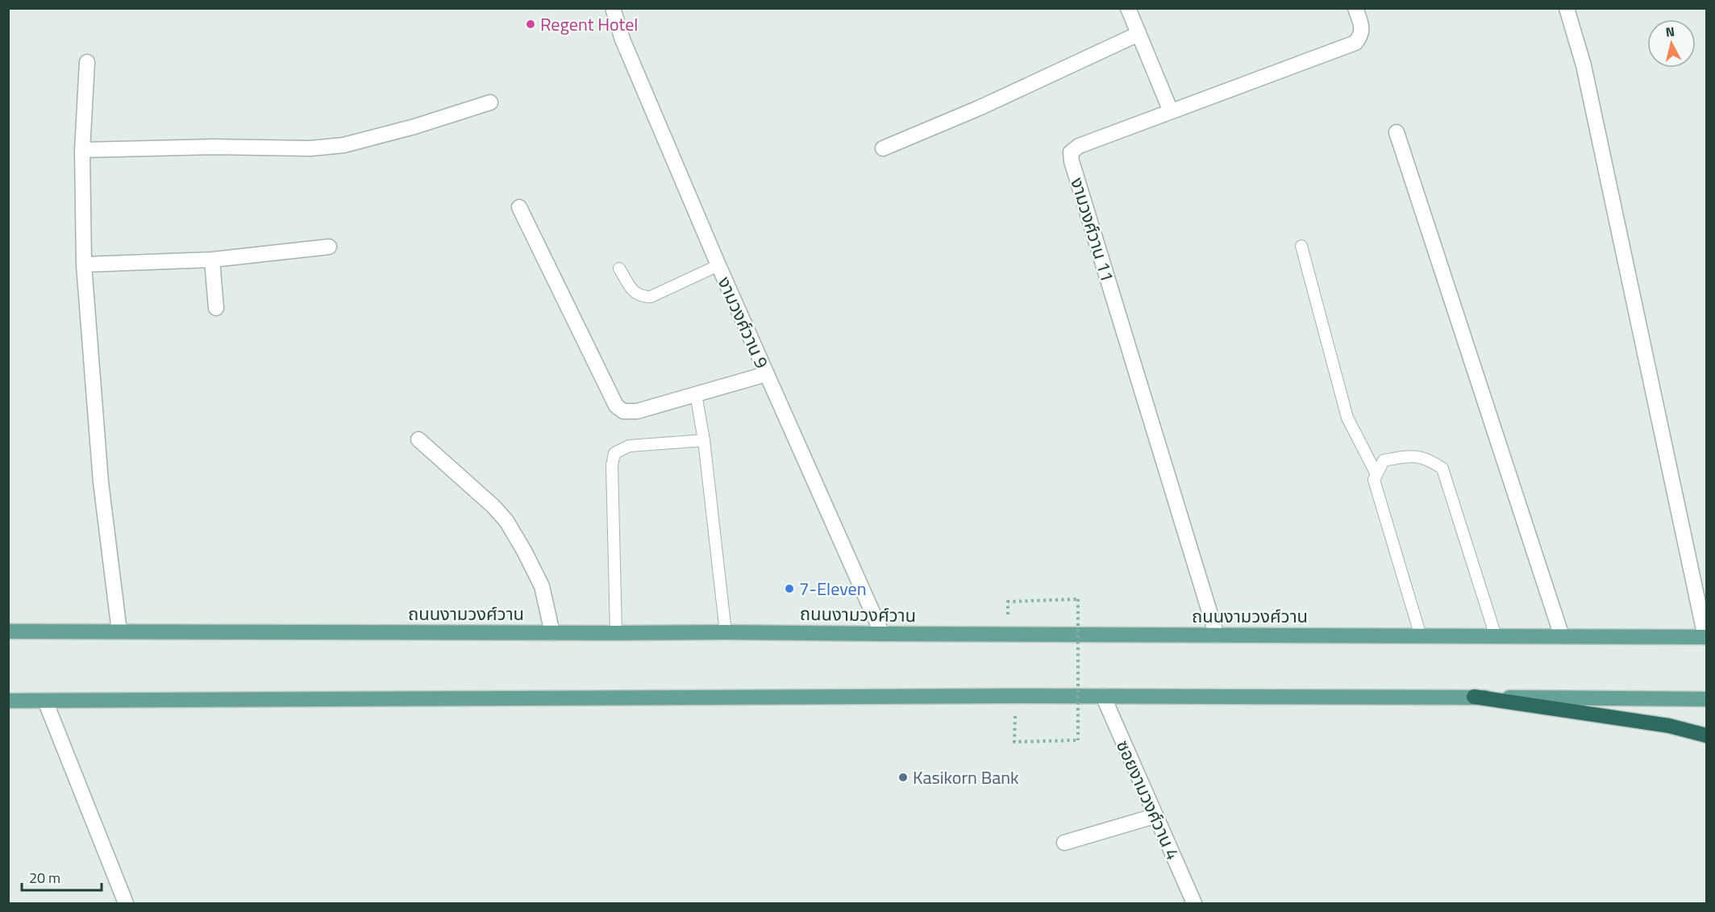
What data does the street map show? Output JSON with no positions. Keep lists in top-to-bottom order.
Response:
{
  "streets": {
    "main road": ["ถนนงามวงศ์วาน"],
    "street": ["งามวงศ์วาน 11", "งามวงศ์วาน 9", "ซอยงามวงศ์วาน 4"]
  },
  "crossings": [
    ["งามวงศ์วาน 11", "ถนนงามวงศ์วาน"],
    ["งามวงศ์วาน 9", "ถนนงามวงศ์วาน"]
  ],
  "places": ["Regent Hotel", "7-Eleven", "Kasikorn Bank"],
  "scale_bar": "20 m",
  "north": "top"
}
